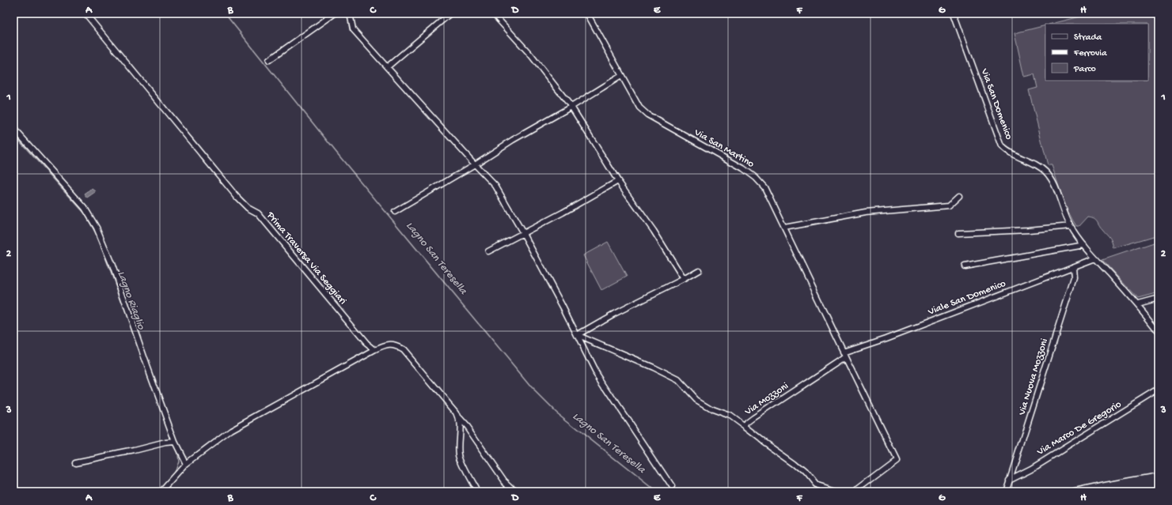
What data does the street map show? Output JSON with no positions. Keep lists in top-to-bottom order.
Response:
{
  "streets": {
    "street": [
      "Via San Domenico",
      "Via San Martino",
      "Prima Traversa Via Seggiari",
      "Viale San Domenico",
      "Via Nuova Mozzoni",
      "Via Mozzoni",
      "Via Marco De Gregorio"
    ]
  },
  "crossings": [
    ["Via San Domenico", "Viale San Domenico"],
    ["Via San Martino", "Viale San Domenico"],
    ["Via San Martino", "Via Mozzoni"],
    ["Viale San Domenico", "Via Nuova Mozzoni"],
    ["Viale San Domenico", "Via Mozzoni"],
    ["Via Nuova Mozzoni", "Via Marco De Gregorio"]
  ],
  "water": ["Lagno San Teresella", "Lagno Riaglio"],
  "legend": ["Strada", "Ferrovia", "Parco"],
  "grid": {
    "columns": [
      "A",
      "B",
      "C",
      "D",
      "E",
      "F",
      "G",
      "H"
    ],
    "rows": ["1", "2", "3"]
  }
}
